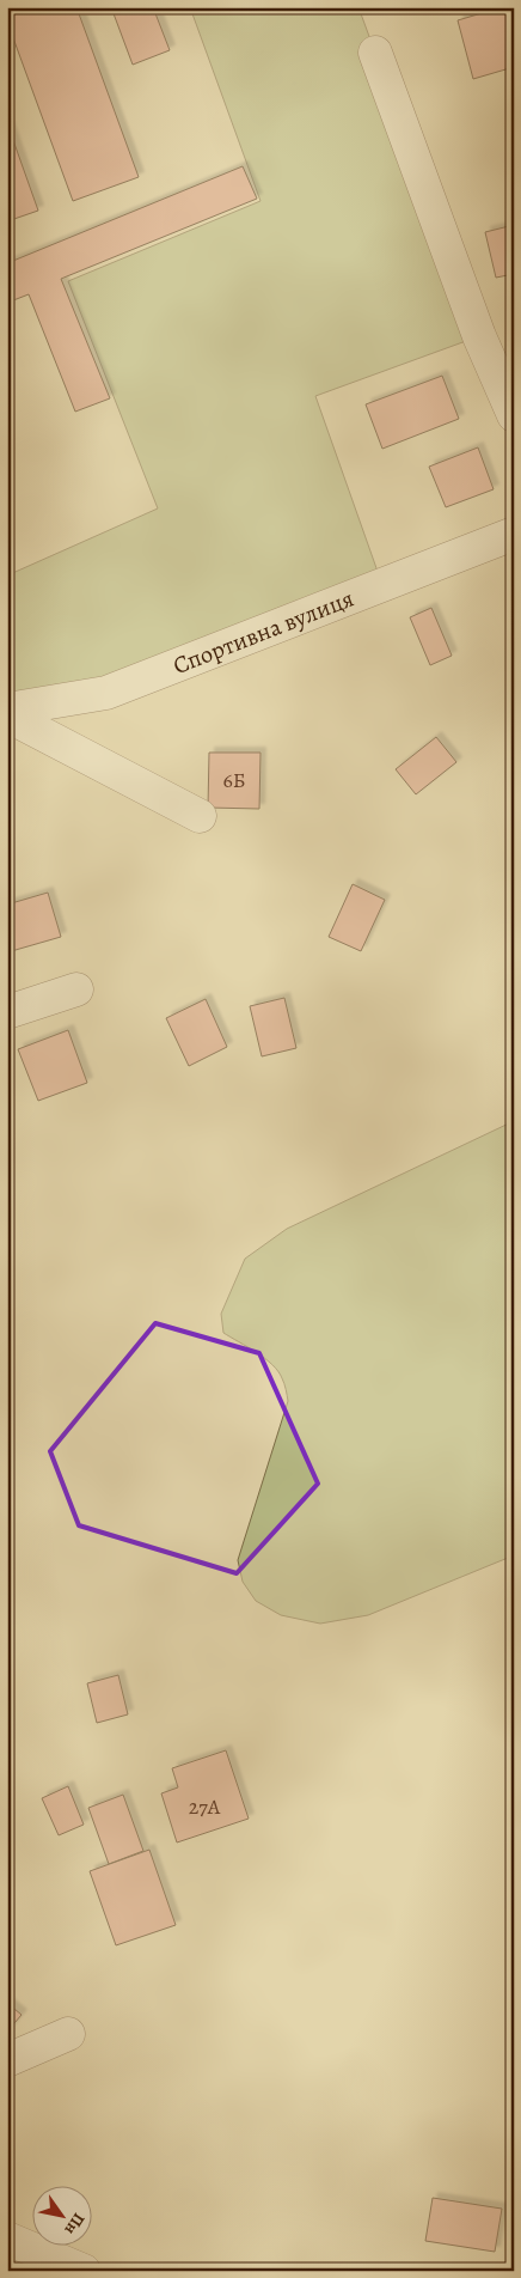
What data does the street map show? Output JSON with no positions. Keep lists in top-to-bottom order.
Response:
{
  "streets": {
    "street": ["Спортивна вулиця"]
  },
  "house_numbers": ["6Б", "27А"],
  "north": "bottom right"
}
